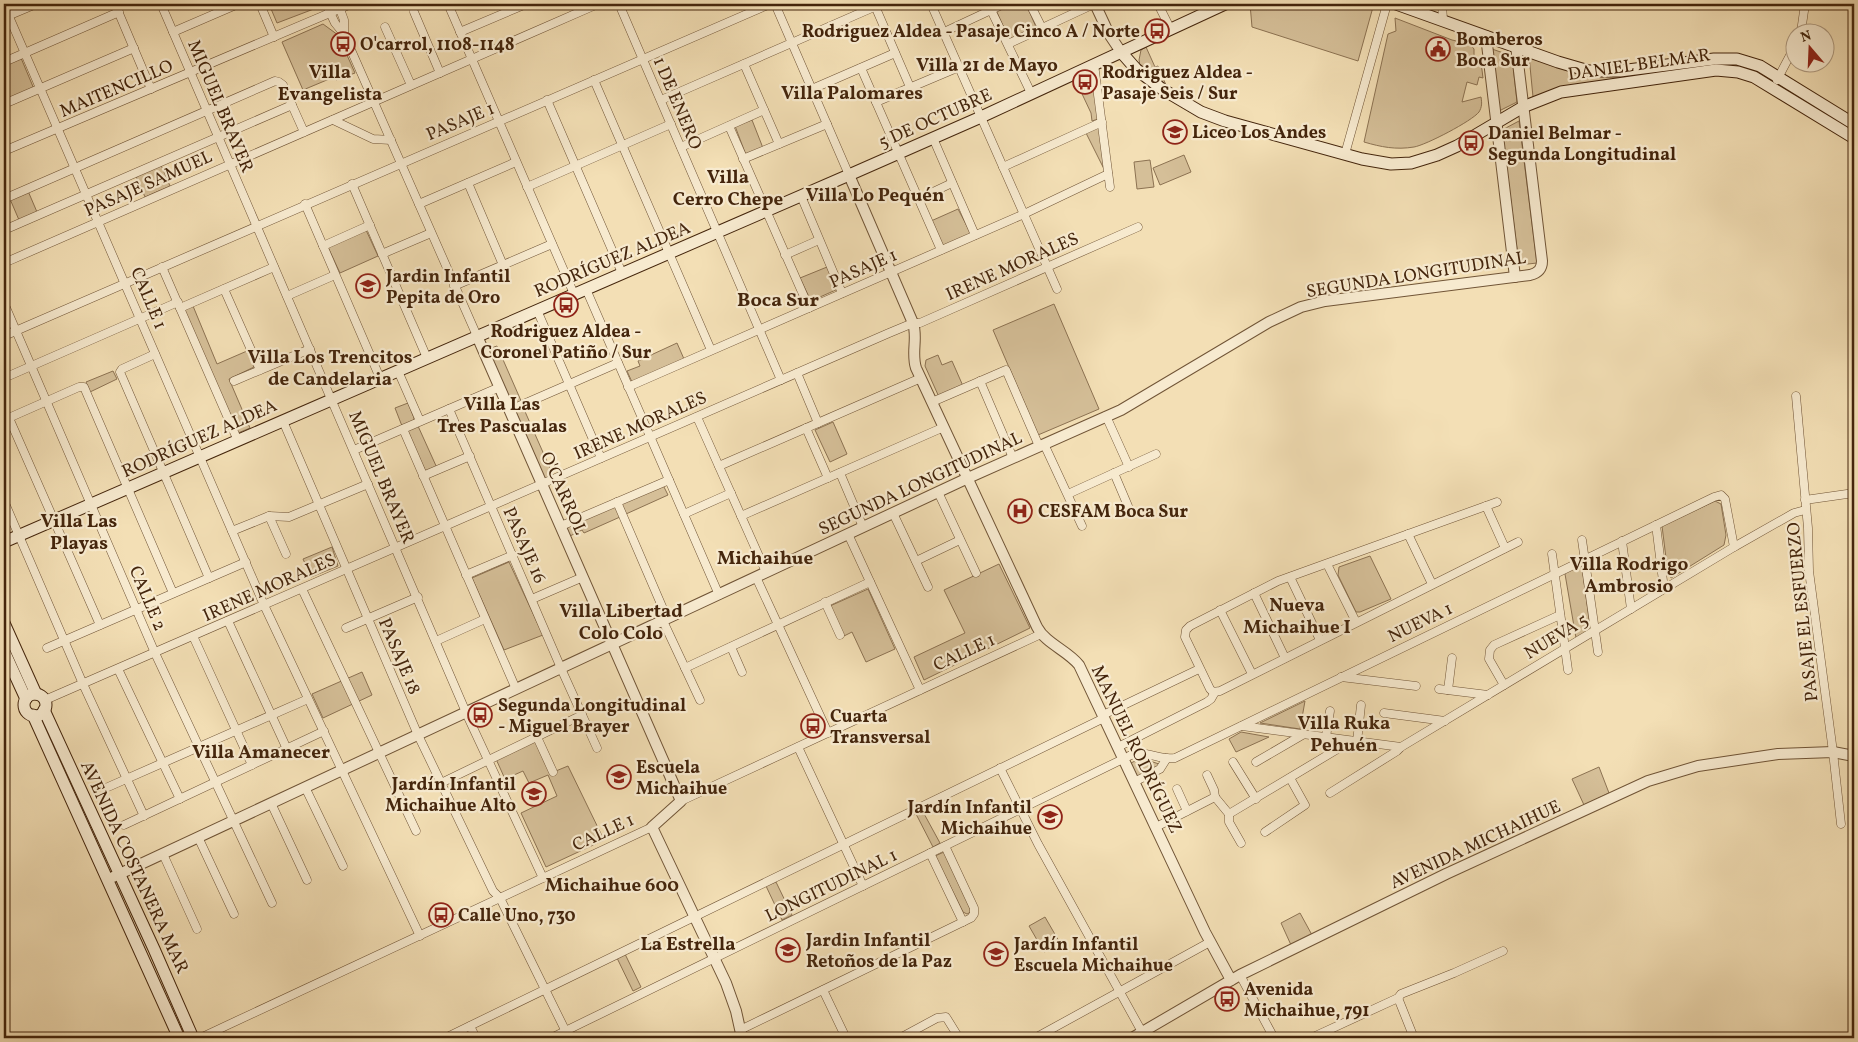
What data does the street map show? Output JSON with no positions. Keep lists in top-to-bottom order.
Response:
{
  "streets": {
    "main road": [
      "DANIEL BELMAR",
      "5 DE OCTUBRE",
      "RODRÍGUEZ ALDEA",
      "AVENIDA COSTANERA MAR"
    ],
    "street": [
      "MAITENCILLO",
      "1 DE ENERO",
      "MIGUEL BRAYER",
      "PASAJE 1",
      "PASAJE SAMUEL",
      "IRENE MORALES",
      "SEGUNDA LONGITUDINAL",
      "CALLE 1",
      "O'CARROL",
      "PASAJE 16",
      "CALLE 2",
      "PASAJE EL ESFUERZO",
      "NUEVA 1",
      "NUEVA 5",
      "PASAJE 18",
      "MANUEL RODRÍGUEZ",
      "AVENIDA MICHAIHUE",
      "LONGITUDINAL 1"
    ]
  },
  "crossings": [
    ["DANIEL BELMAR", "5 DE OCTUBRE"],
    ["DANIEL BELMAR", "SEGUNDA LONGITUDINAL"],
    ["MAITENCILLO", "MIGUEL BRAYER"],
    ["MAITENCILLO", "CALLE 1"],
    ["MAITENCILLO", "O'CARROL"],
    ["1 DE ENERO", "PASAJE 1"],
    ["1 DE ENERO", "RODRÍGUEZ ALDEA"],
    ["1 DE ENERO", "IRENE MORALES"],
    ["MIGUEL BRAYER", "PASAJE 1"],
    ["MIGUEL BRAYER", "PASAJE SAMUEL"],
    ["MIGUEL BRAYER", "RODRÍGUEZ ALDEA"],
    ["MIGUEL BRAYER", "IRENE MORALES"],
    ["MIGUEL BRAYER", "SEGUNDA LONGITUDINAL"],
    ["MIGUEL BRAYER", "CALLE 1"],
    ["5 DE OCTUBRE", "RODRÍGUEZ ALDEA"],
    ["5 DE OCTUBRE", "MANUEL RODRÍGUEZ"],
    ["PASAJE 1", "CALLE 1"],
    ["PASAJE 1", "O'CARROL"],
    ["PASAJE 1", "CALLE 2"],
    ["PASAJE 1", "MANUEL RODRÍGUEZ"],
    ["PASAJE SAMUEL", "CALLE 1"],
    ["PASAJE SAMUEL", "O'CARROL"],
    ["RODRÍGUEZ ALDEA", "CALLE 1"],
    ["RODRÍGUEZ ALDEA", "O'CARROL"],
    ["RODRÍGUEZ ALDEA", "CALLE 2"],
    ["RODRÍGUEZ ALDEA", "PASAJE 18"],
    ["RODRÍGUEZ ALDEA", "MANUEL RODRÍGUEZ"],
    ["IRENE MORALES", "CALLE 1"],
    ["IRENE MORALES", "O'CARROL"],
    ["IRENE MORALES", "PASAJE 16"],
    ["IRENE MORALES", "CALLE 2"],
    ["IRENE MORALES", "PASAJE 18"],
    ["IRENE MORALES", "MANUEL RODRÍGUEZ"],
    ["IRENE MORALES", "AVENIDA COSTANERA MAR"],
    ["SEGUNDA LONGITUDINAL", "CALLE 1"],
    ["SEGUNDA LONGITUDINAL", "O'CARROL"],
    ["SEGUNDA LONGITUDINAL", "PASAJE 16"],
    ["SEGUNDA LONGITUDINAL", "CALLE 2"],
    ["SEGUNDA LONGITUDINAL", "PASAJE 18"],
    ["SEGUNDA LONGITUDINAL", "MANUEL RODRÍGUEZ"],
    ["SEGUNDA LONGITUDINAL", "AVENIDA COSTANERA MAR"],
    ["CALLE 1", "O'CARROL"],
    ["CALLE 1", "PASAJE 18"],
    ["CALLE 1", "MANUEL RODRÍGUEZ"],
    ["PASAJE EL ESFUERZO", "NUEVA 5"],
    ["PASAJE EL ESFUERZO", "AVENIDA MICHAIHUE"],
    ["NUEVA 1", "NUEVA 5"],
    ["NUEVA 1", "MANUEL RODRÍGUEZ"],
    ["NUEVA 1", "LONGITUDINAL 1"],
    ["PASAJE 18", "LONGITUDINAL 1"],
    ["MANUEL RODRÍGUEZ", "AVENIDA MICHAIHUE"],
    ["MANUEL RODRÍGUEZ", "LONGITUDINAL 1"]
  ],
  "districts": [
    "Villa 21 de Mayo",
    "Villa Evangelista",
    "Villa Palomares",
    "Villa Cerro Chepe",
    "Villa Lo Pequén",
    "Boca Sur",
    "Villa Los Trencitos de Candelaria",
    "Villa Las Tres Pascualas",
    "Villa Las Playas",
    "Michaihue",
    "Villa Rodrigo Ambrosio",
    "Nueva Michaihue I",
    "Villa Libertad Colo Colo",
    "Villa Ruka Pehuén",
    "Villa Amanecer",
    "Michaihue 600",
    "La Estrella"
  ],
  "places": {
    "bus stop": [
      "Rodriguez Aldea - Pasaje Cinco A / Norte",
      "O'carrol, 1108-1148",
      "Rodriguez Aldea - Pasaje Seis / Sur",
      "Daniel Belmar - Segunda Longitudinal",
      "Rodriguez Aldea - Coronel Patiño / Sur",
      "Segunda Longitudinal - Miguel Brayer",
      "Cuarta Transversal",
      "Calle Uno, 730",
      "Avenida Michaihue, 791"
    ],
    "public building": ["Bomberos Boca Sur"],
    "school or university": [
      "Liceo Los Andes",
      "Jardin Infantil Pepita de Oro",
      "Escuela Michaihue",
      "Jardín Infantil Michaihue Alto",
      "Jardín Infantil Michaihue",
      "Jardin Infantil Retoños de la Paz",
      "Jardín Infantil Escuela Michaihue"
    ],
    "hospital": ["CESFAM Boca Sur"]
  },
  "north": "top"
}
